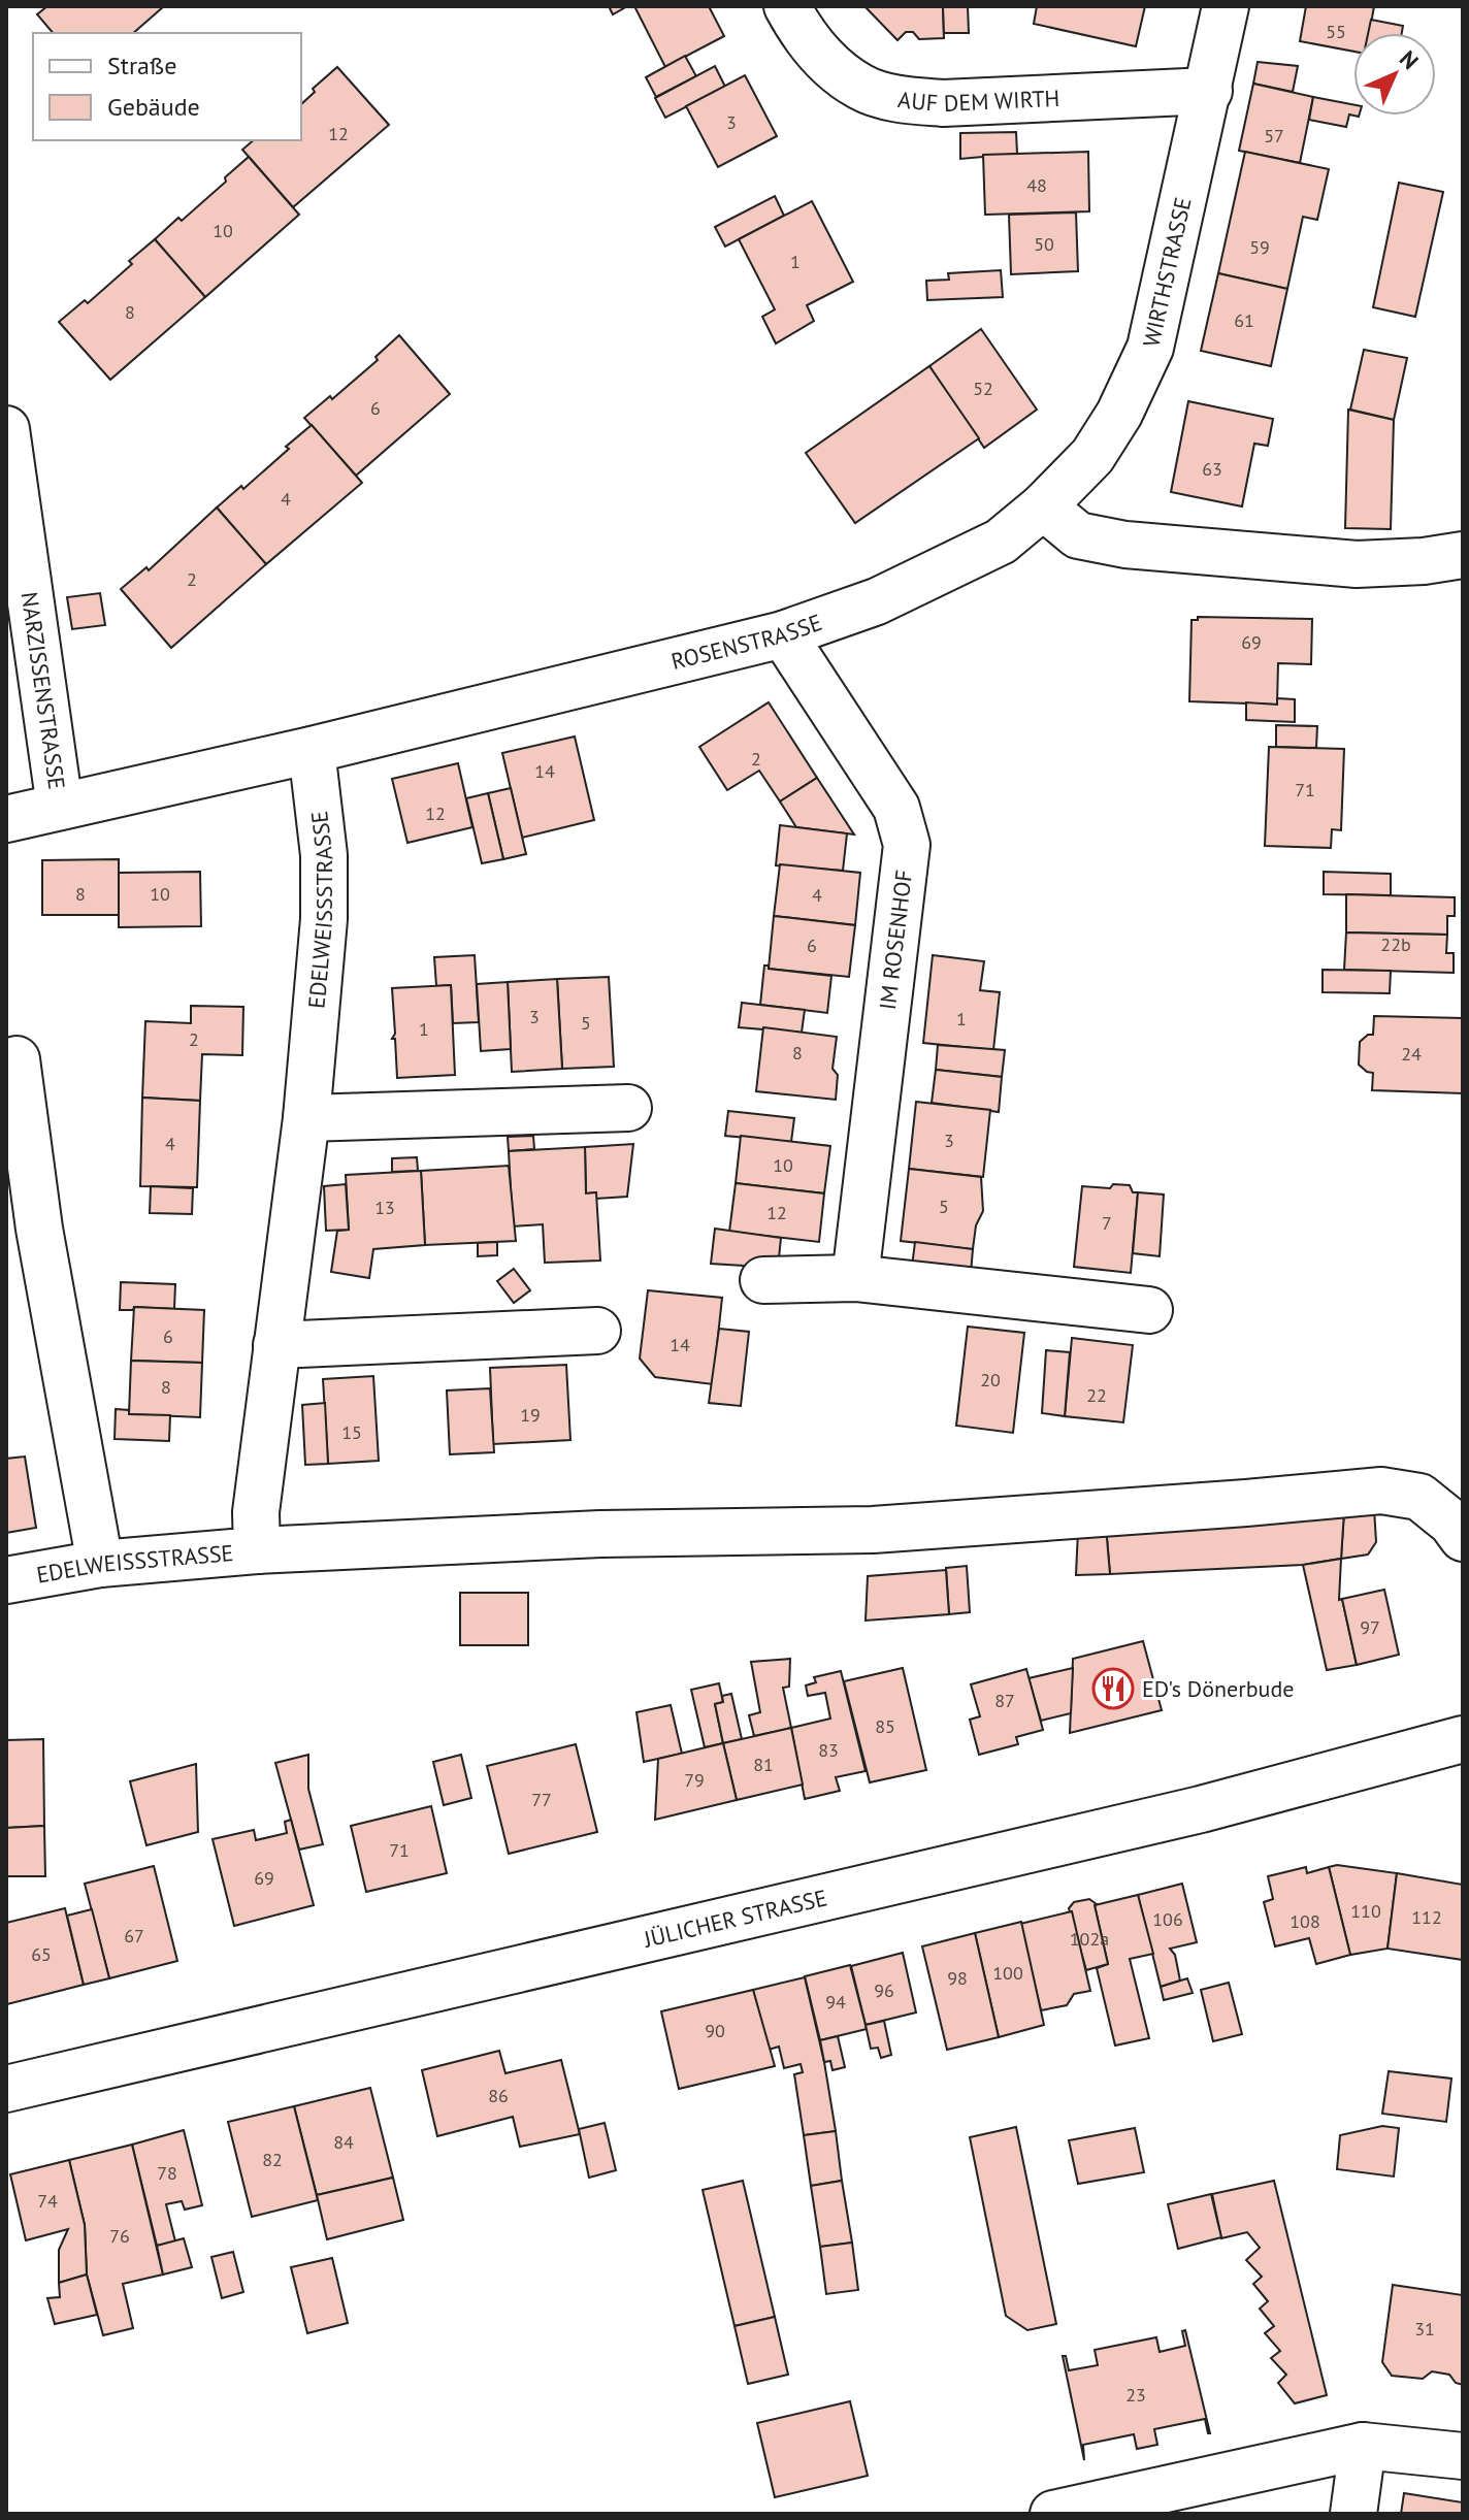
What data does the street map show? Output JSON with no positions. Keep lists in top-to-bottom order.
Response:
{
  "streets": {
    "street": [
      "AUF DEM WIRTH",
      "WIRTHSTRASSE",
      "ROSENSTRASSE",
      "NARZISSENSTRASSE",
      "EDELWEISSSTRASSE",
      "IM ROSENHOF",
      "JÜLICHER STRASSE"
    ]
  },
  "crossings": [
    ["AUF DEM WIRTH", "WIRTHSTRASSE"],
    ["WIRTHSTRASSE", "ROSENSTRASSE"],
    ["ROSENSTRASSE", "NARZISSENSTRASSE"],
    ["ROSENSTRASSE", "EDELWEISSSTRASSE"],
    ["ROSENSTRASSE", "IM ROSENHOF"]
  ],
  "places": {
    "restaurant": ["ED's Dönerbude"]
  },
  "house_numbers": [
    "55",
    "3",
    "12",
    "57",
    "48",
    "10",
    "50",
    "59",
    "1",
    "8",
    "61",
    "52",
    "6",
    "63",
    "4",
    "2",
    "69",
    "2",
    "14",
    "71",
    "12",
    "8",
    "10",
    "4",
    "22b",
    "6",
    "3",
    "1",
    "5",
    "1",
    "2",
    "8",
    "24",
    "3",
    "4",
    "10",
    "5",
    "13",
    "12",
    "7",
    "6",
    "14",
    "20",
    "8",
    "22",
    "19",
    "15",
    "97",
    "87",
    "85",
    "83",
    "81",
    "79",
    "77",
    "71",
    "69",
    "110",
    "112",
    "106",
    "108",
    "67",
    "102a",
    "65",
    "100",
    "98",
    "96",
    "94",
    "90",
    "86",
    "84",
    "82",
    "78",
    "74",
    "76",
    "31",
    "23"
  ],
  "legend": ["Straße", "Gebäude"],
  "north": "top right"
}
